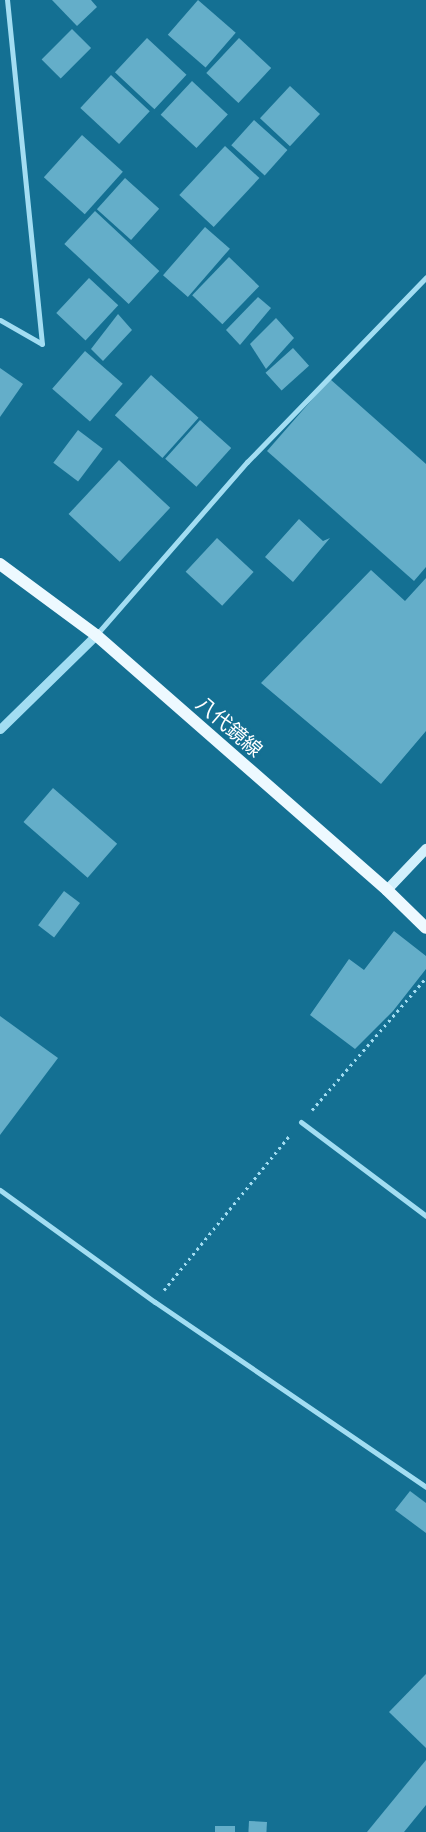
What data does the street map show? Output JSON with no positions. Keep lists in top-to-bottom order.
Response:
{
  "streets": {
    "main road": ["八代鏡線"]
  }
}
